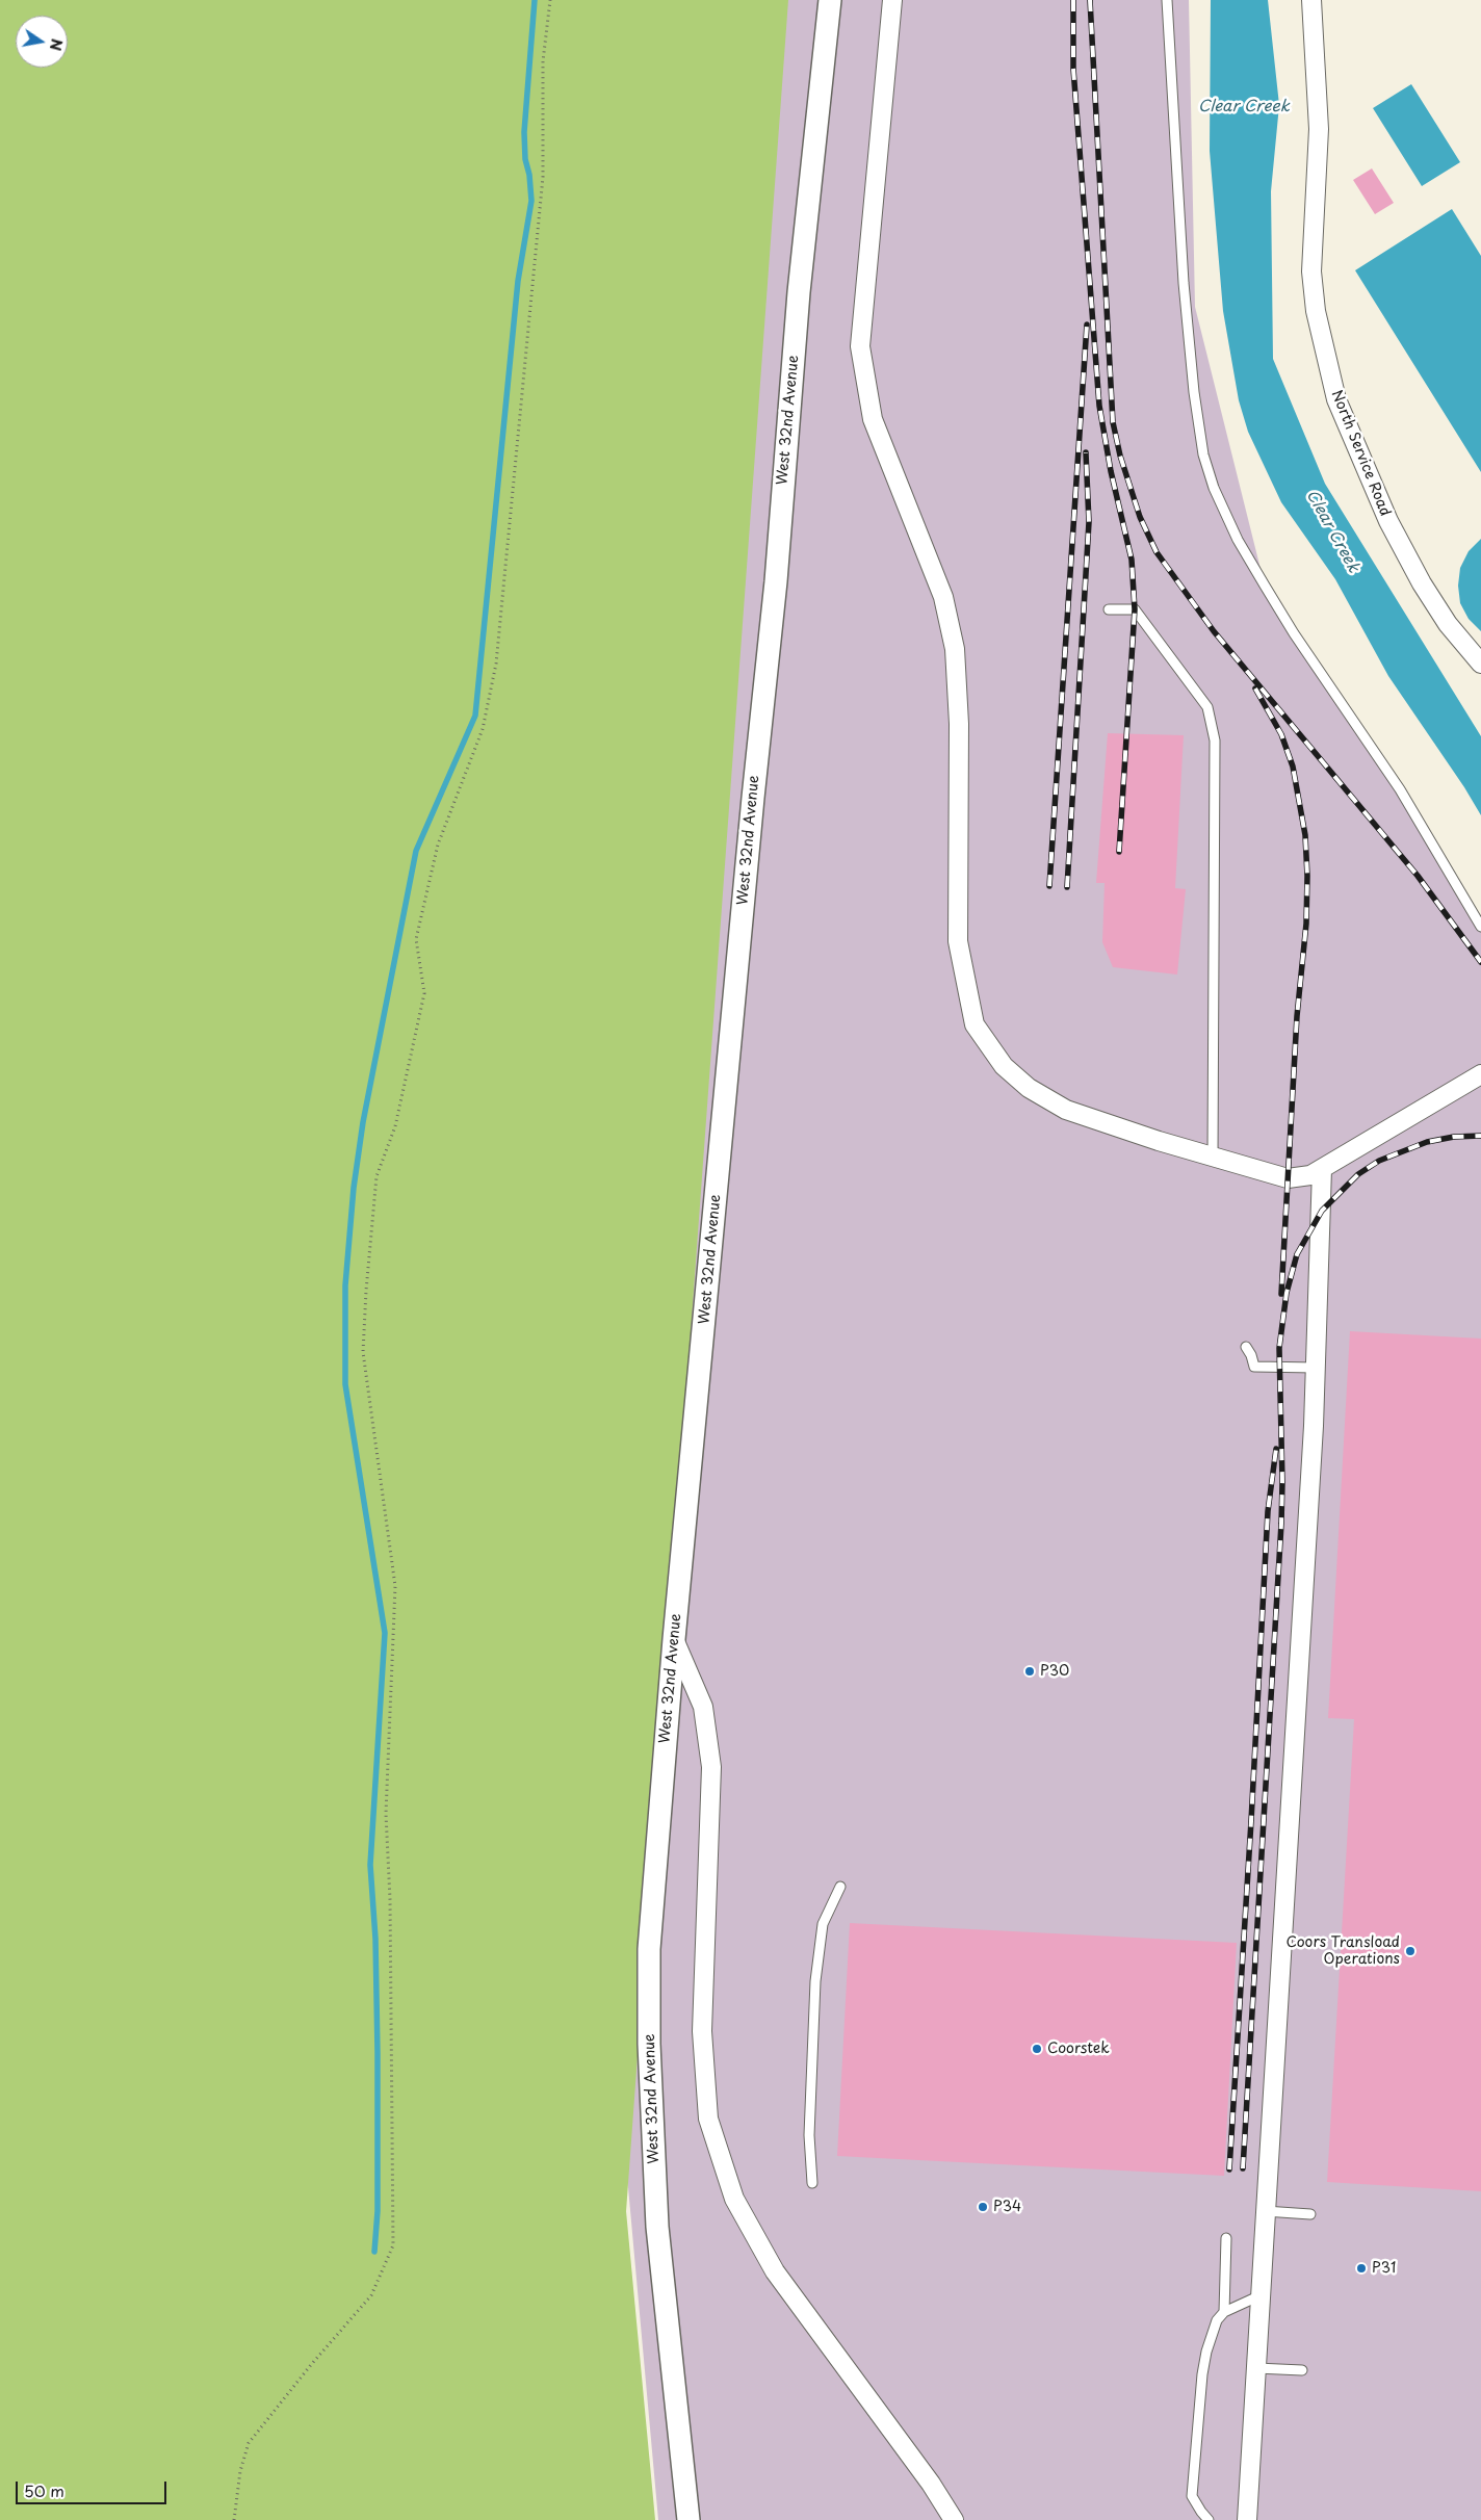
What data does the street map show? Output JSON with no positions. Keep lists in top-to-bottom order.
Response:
{
  "streets": {
    "street": ["West 32nd Avenue", "North Service Road"]
  },
  "water": ["Clear Creek"],
  "places": [
    "P30",
    "Coors Transload Operations",
    "Coorstek",
    "P34",
    "P31"
  ],
  "scale_bar": "50 m",
  "north": "right"
}
